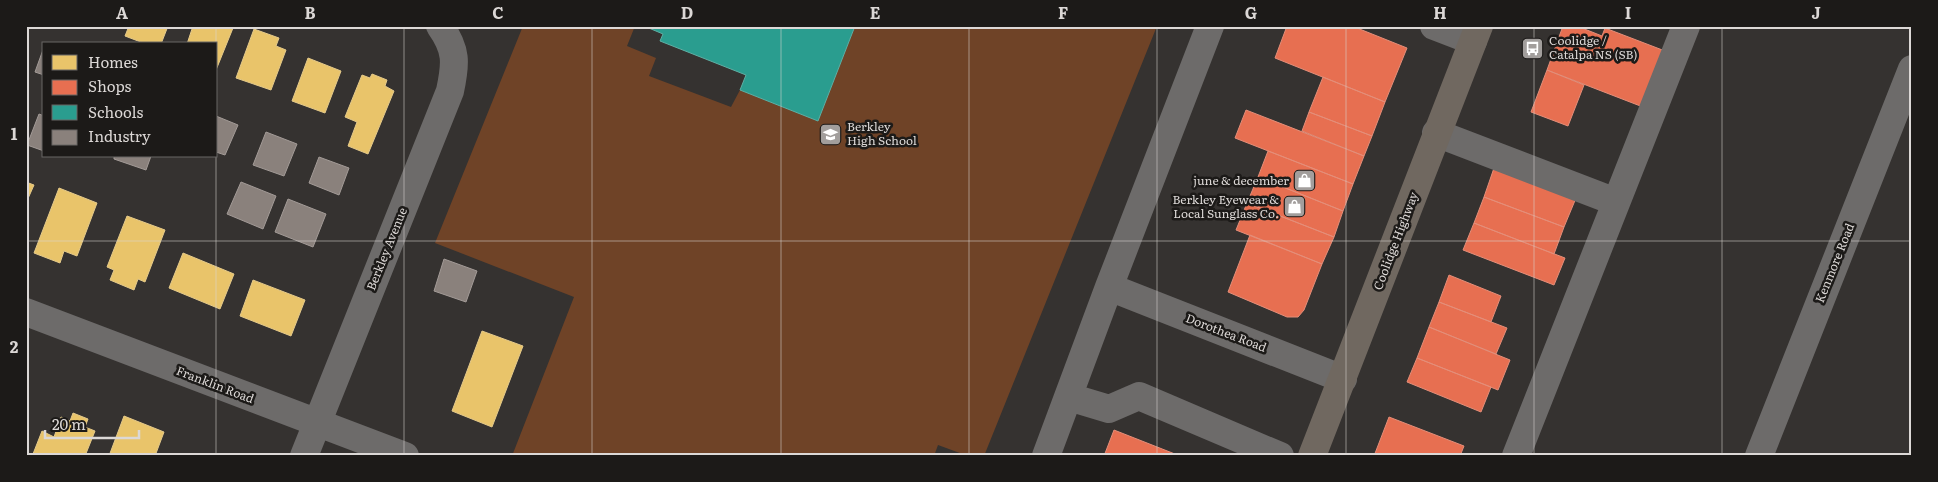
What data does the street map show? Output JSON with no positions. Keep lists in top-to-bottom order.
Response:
{
  "streets": {
    "main road": ["Coolidge Highway"],
    "street": [
      "Berkley Avenue",
      "Kenmore Road",
      "Dorothea Road",
      "Franklin Road"
    ]
  },
  "crossings": [
    ["Coolidge Highway", "Dorothea Road"],
    ["Berkley Avenue", "Franklin Road"]
  ],
  "places": {
    "bus stop": ["Coolidge / Catalpa NS (SB)"],
    "school or university": ["Berkley High School"],
    "shop": ["june & december", "Berkley Eyewear & Local Sunglass Co."]
  },
  "legend": [
    "Homes",
    "Shops",
    "Schools",
    "Industry"
  ],
  "scale_bar": "20 m",
  "grid": {
    "columns": [
      "A",
      "B",
      "C",
      "D",
      "E",
      "F",
      "G",
      "H",
      "I",
      "J"
    ],
    "rows": ["1", "2"]
  }
}
